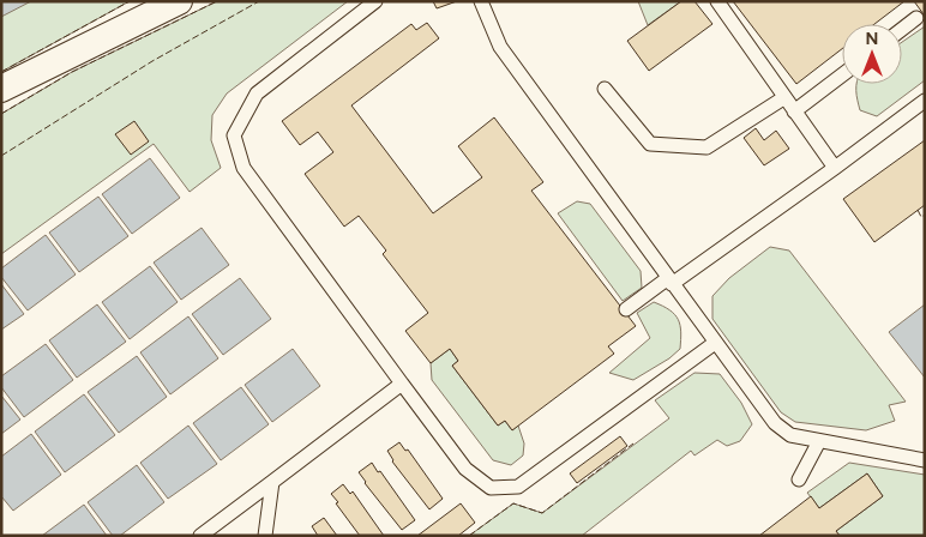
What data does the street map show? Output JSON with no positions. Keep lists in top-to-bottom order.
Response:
{
  "north": "top"
}
